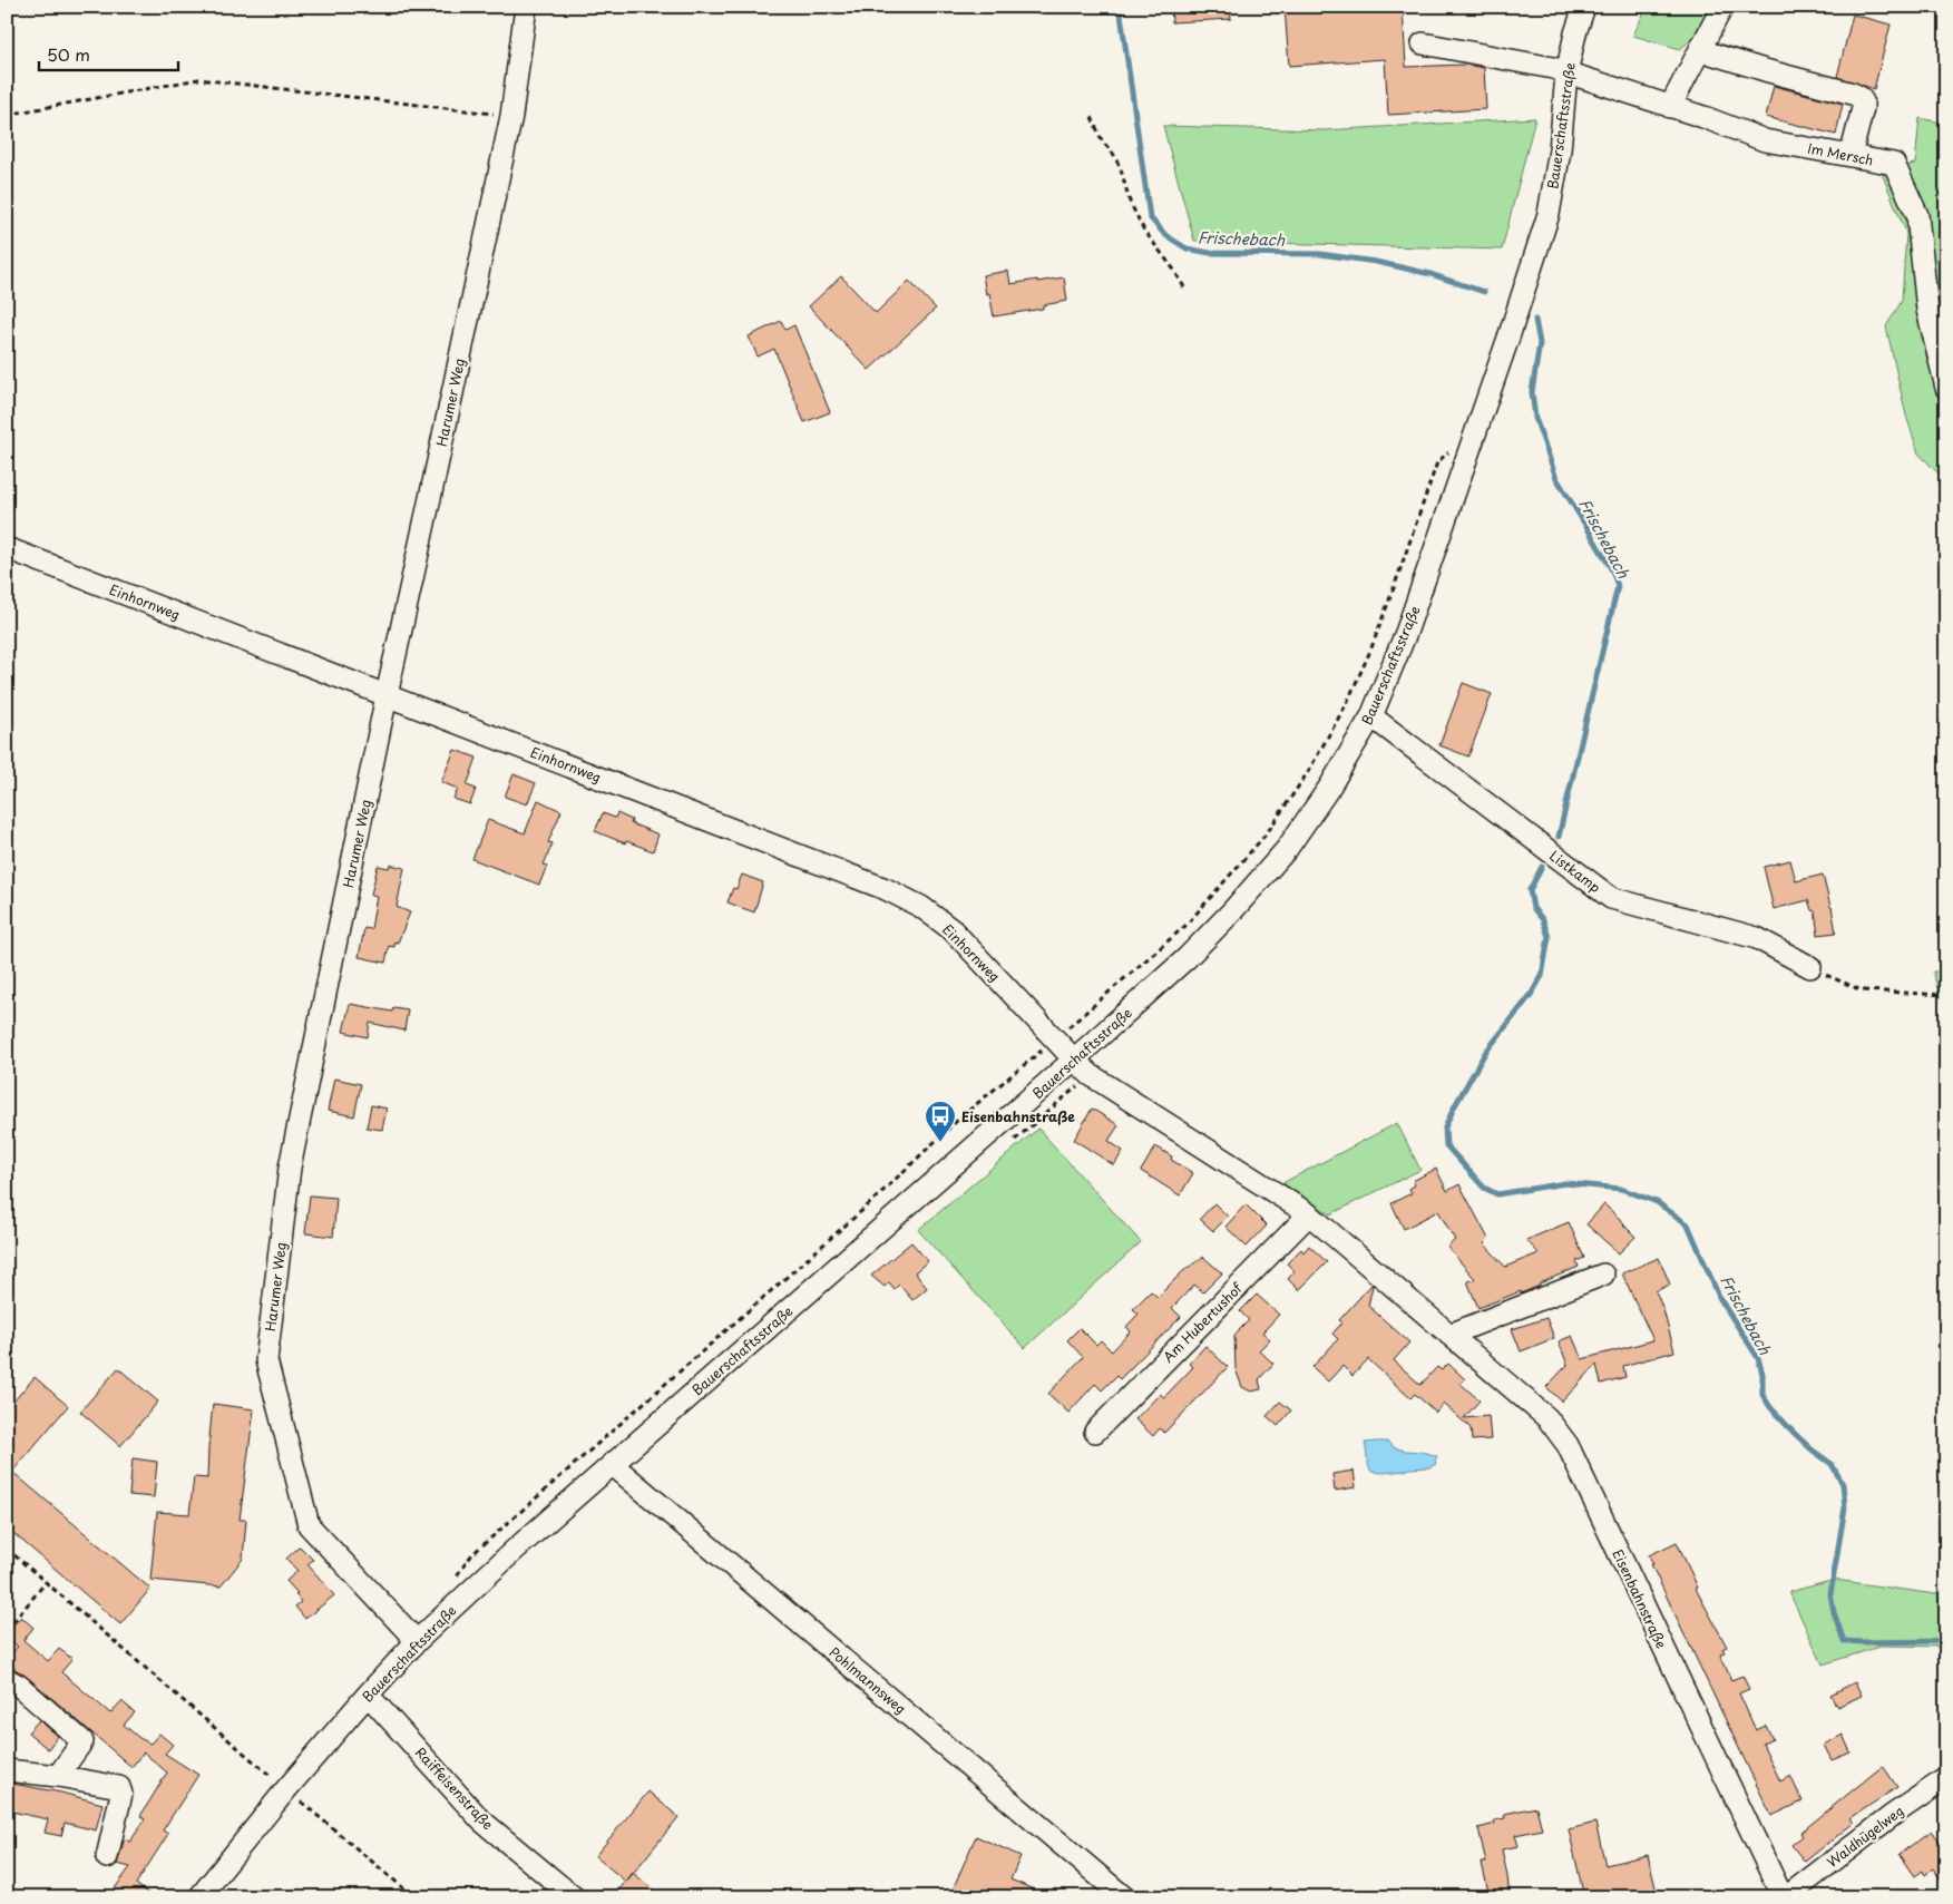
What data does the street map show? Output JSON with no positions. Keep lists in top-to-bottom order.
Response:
{
  "streets": {
    "street": [
      "Bauerschaftsstraße",
      "Im Mersch",
      "Harumer Weg",
      "Einhornweg",
      "Listkamp",
      "Am Hubertushof",
      "Eisenbahnstraße",
      "Pohlmannsweg",
      "Raiffeisenstraße",
      "Waldhügelweg"
    ]
  },
  "crossings": [
    ["Bauerschaftsstraße", "Im Mersch"],
    ["Bauerschaftsstraße", "Harumer Weg"],
    ["Bauerschaftsstraße", "Einhornweg"],
    ["Bauerschaftsstraße", "Listkamp"],
    ["Bauerschaftsstraße", "Eisenbahnstraße"],
    ["Bauerschaftsstraße", "Pohlmannsweg"],
    ["Bauerschaftsstraße", "Raiffeisenstraße"],
    ["Harumer Weg", "Einhornweg"],
    ["Einhornweg", "Eisenbahnstraße"],
    ["Am Hubertushof", "Eisenbahnstraße"],
    ["Eisenbahnstraße", "Waldhügelweg"]
  ],
  "water": ["Frischebach"],
  "places": {
    "bus stop": ["Eisenbahnstraße"]
  },
  "scale_bar": "50 m"
}
